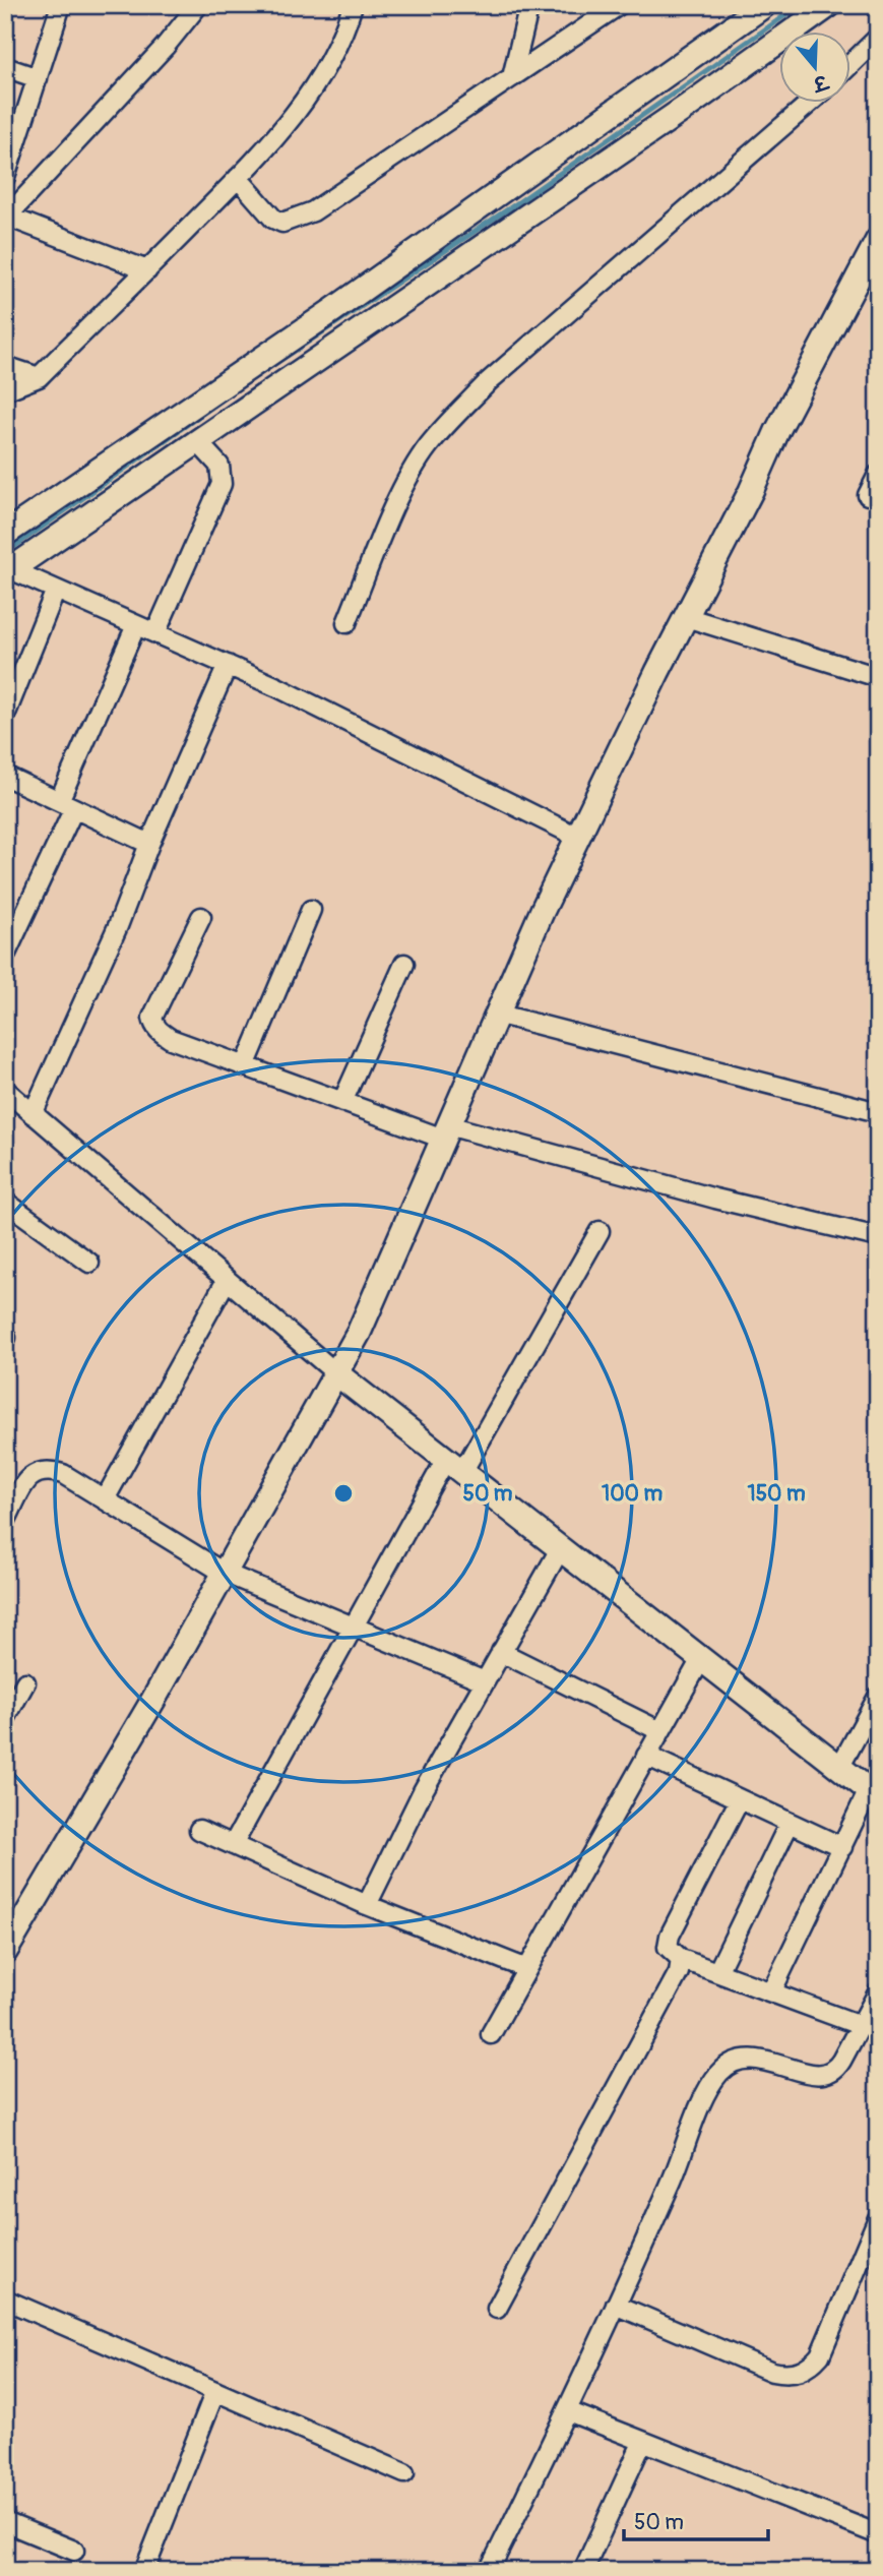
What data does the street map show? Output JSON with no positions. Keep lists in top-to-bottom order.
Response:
{
  "scale_bar": "50 m",
  "north": "bottom",
  "rings": ["50 m", "100 m", "150 m"]
}
